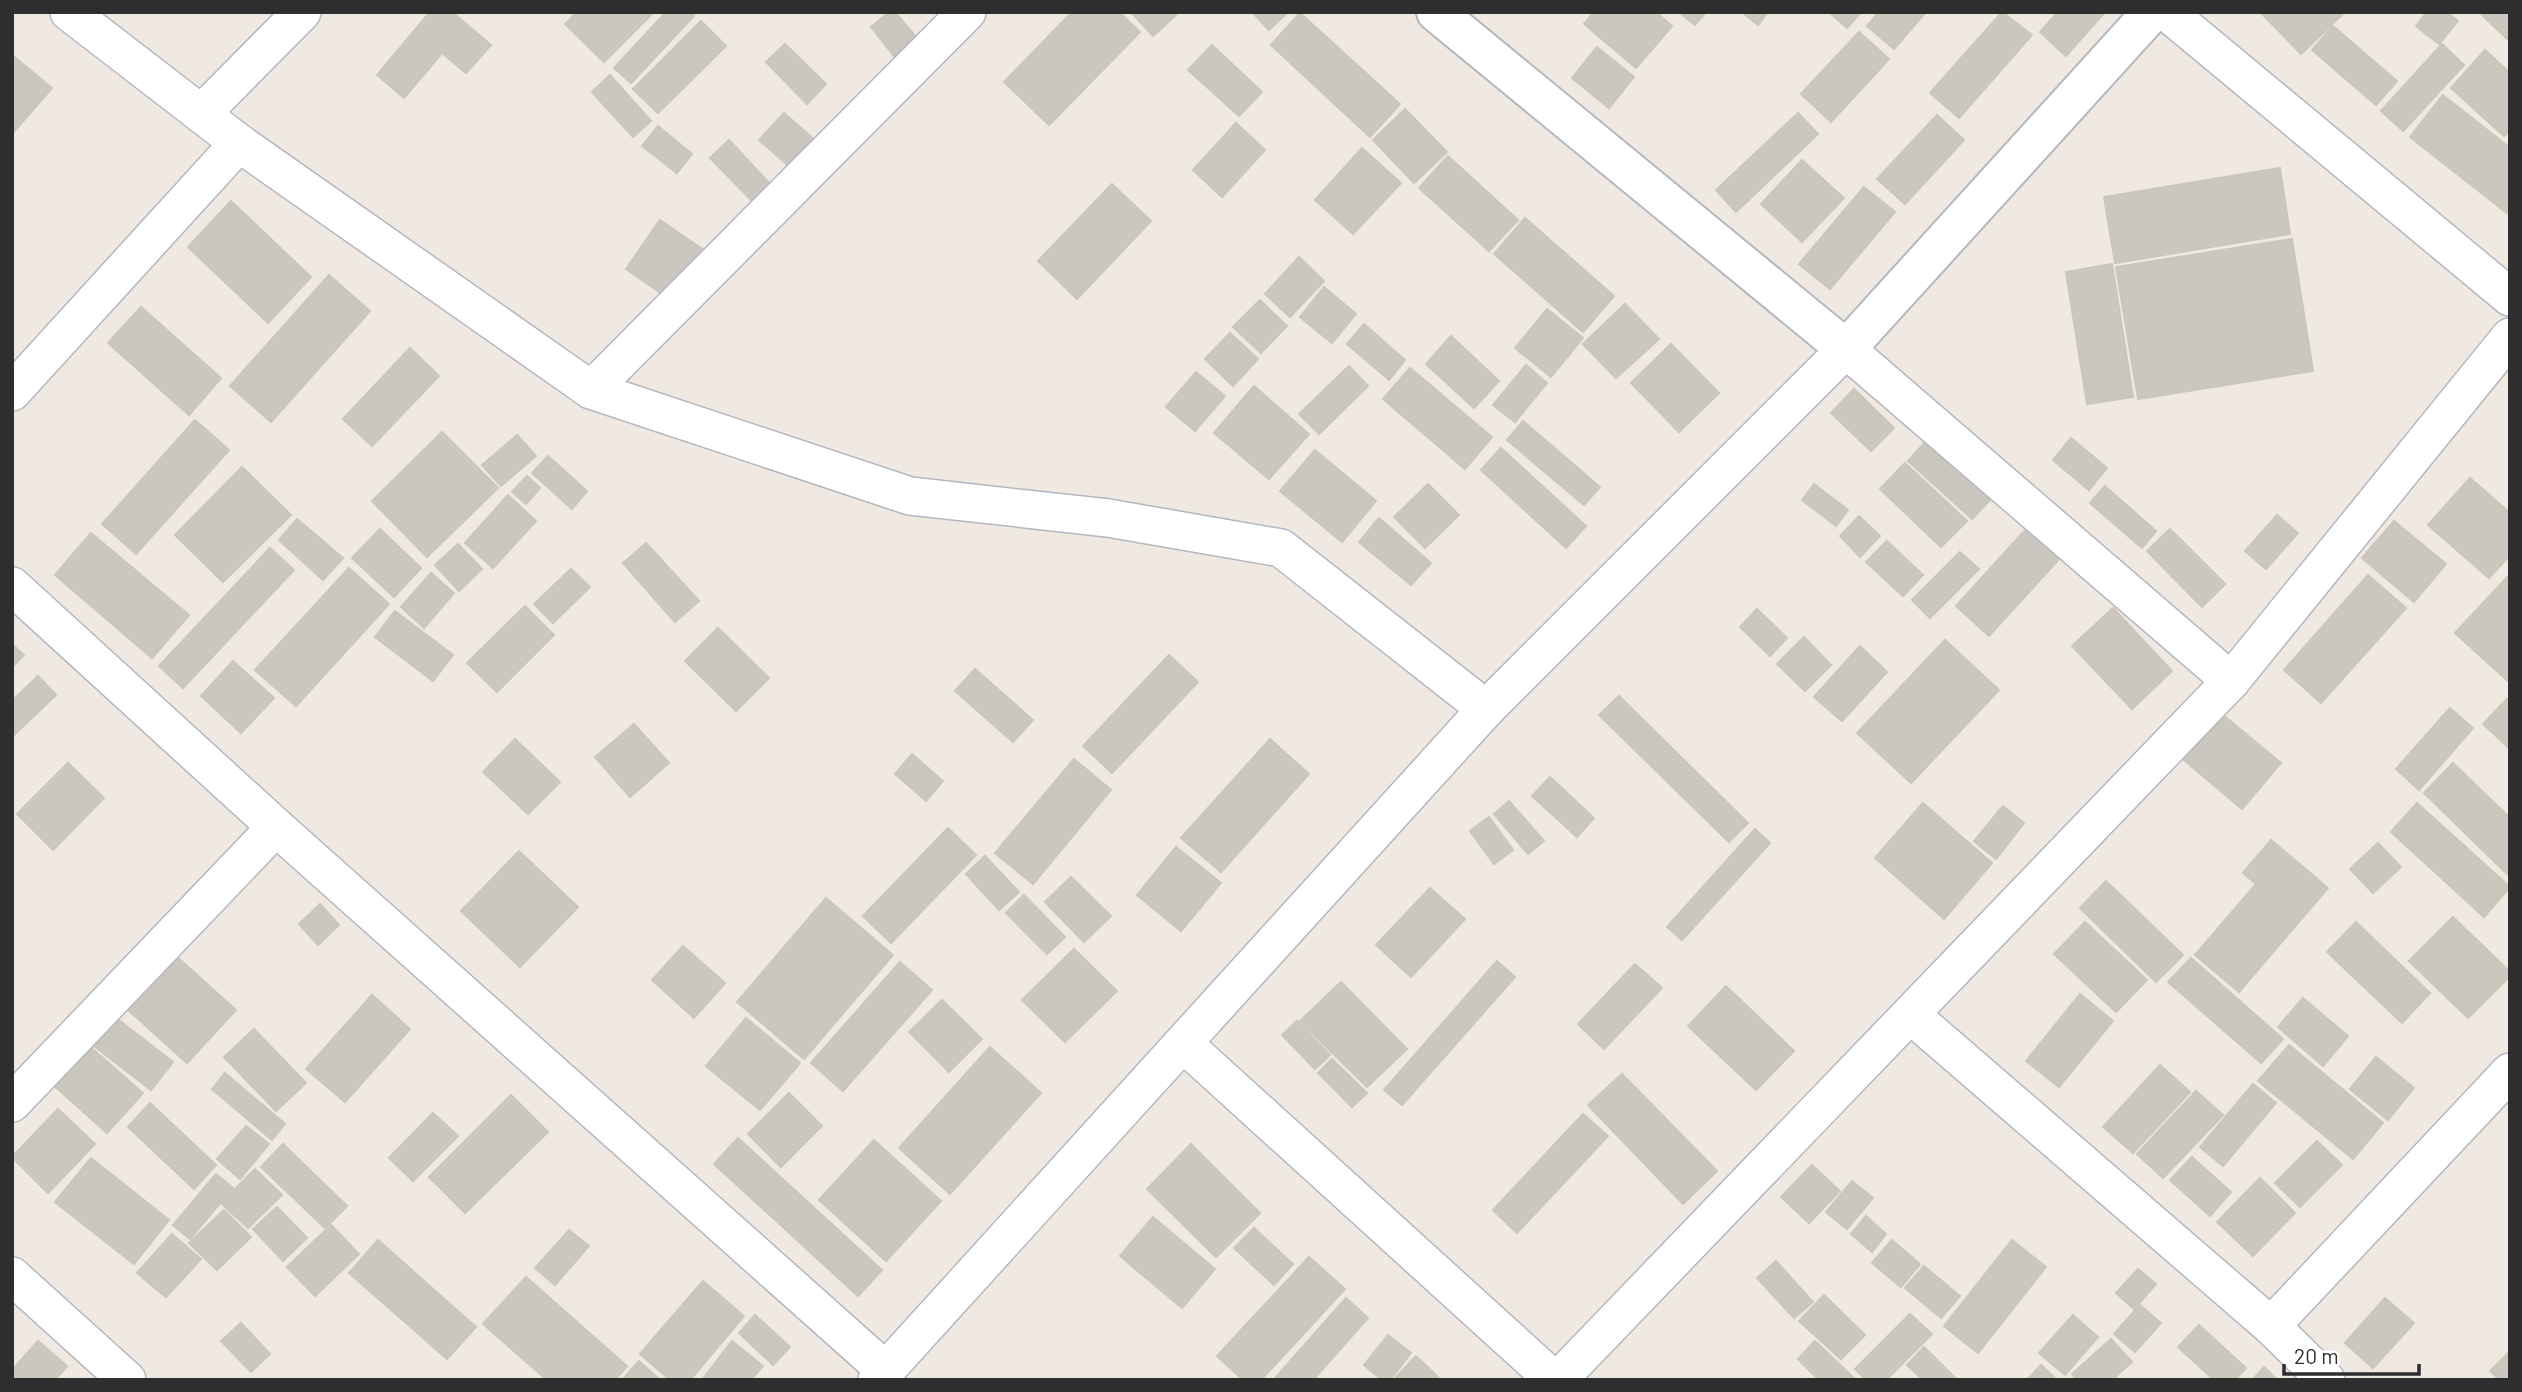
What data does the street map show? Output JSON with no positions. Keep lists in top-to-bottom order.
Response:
{
  "scale_bar": "20 m"
}
